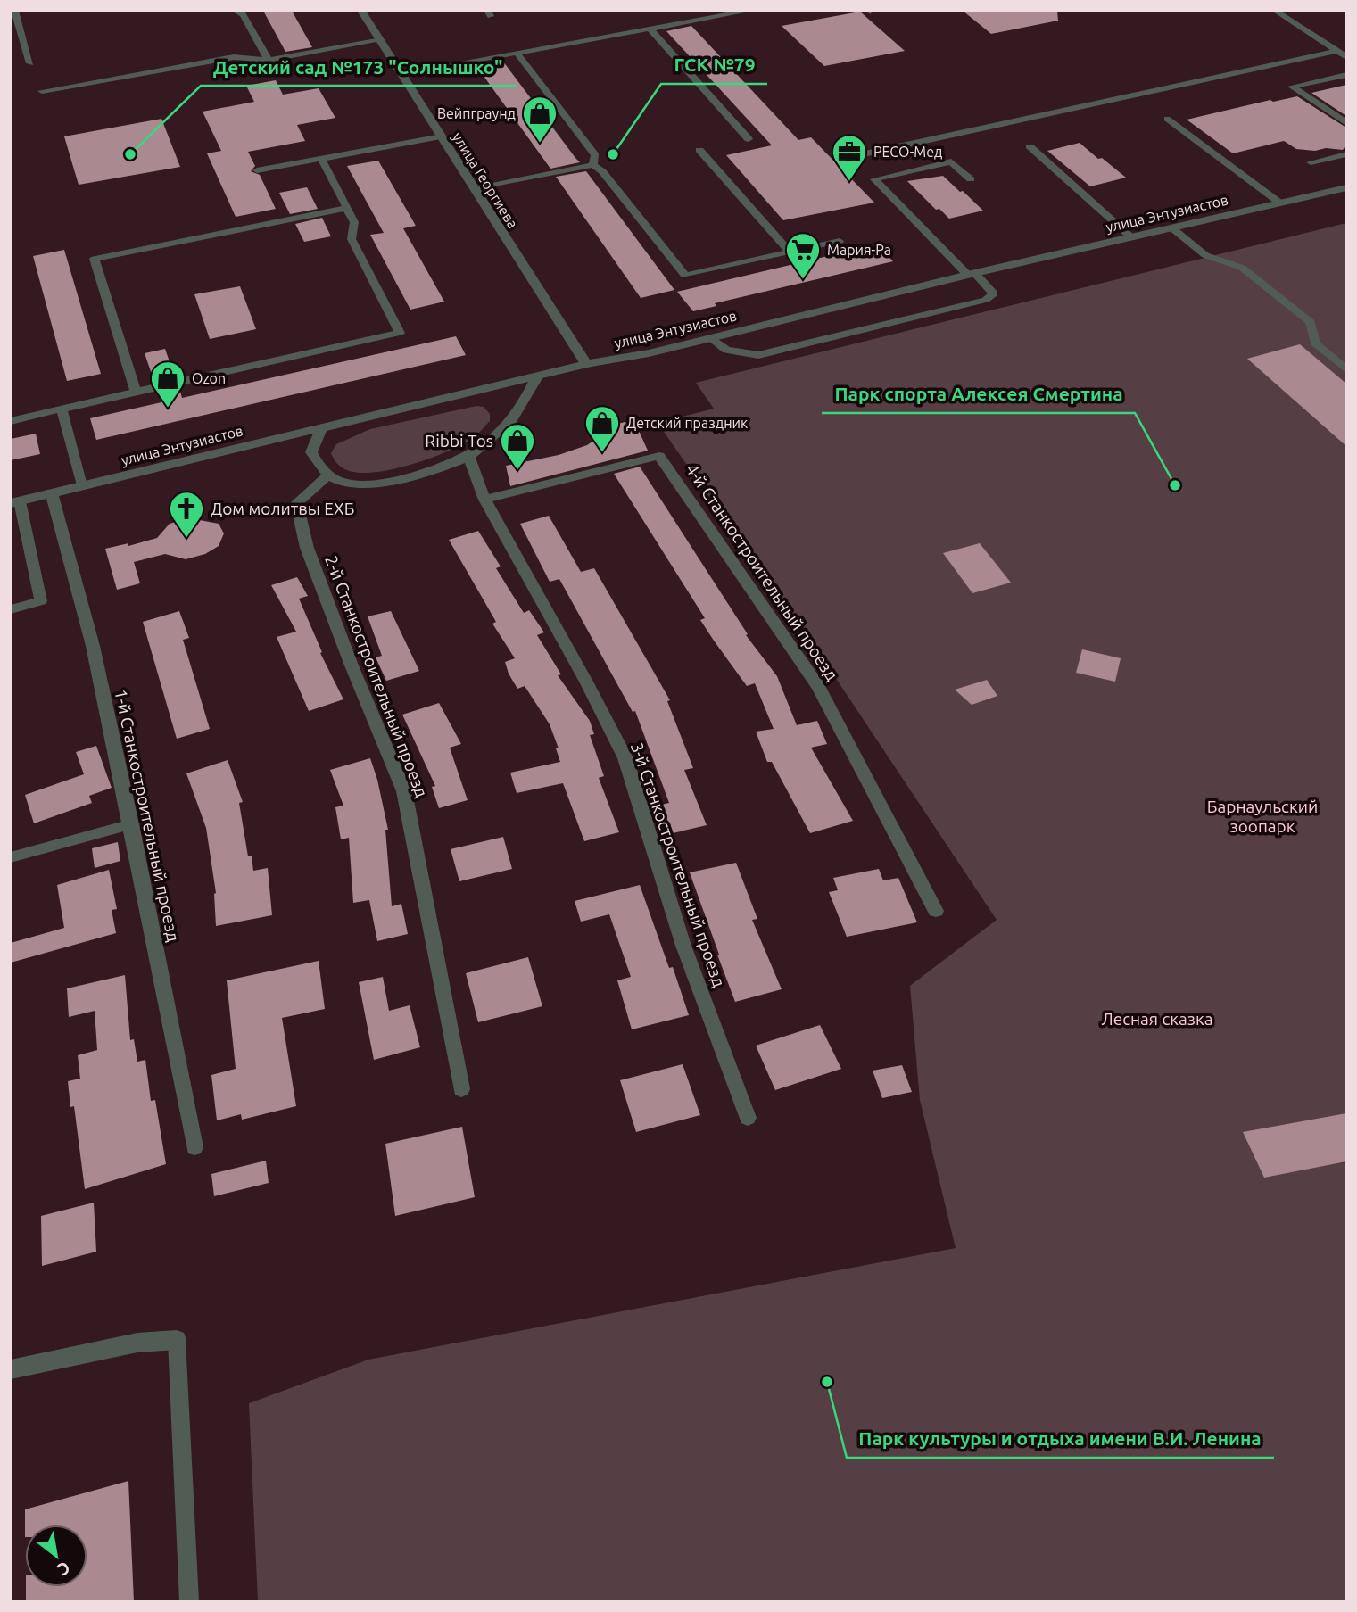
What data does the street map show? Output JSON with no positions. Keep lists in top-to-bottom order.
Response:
{
  "streets": {
    "street": [
      "улица Георгиева",
      "улица Энтузиастов",
      "4-й Станкостроительный проезд",
      "2-й Станкостроительный проезд",
      "1-й Станкостроительный проезд",
      "3-й Станкостроительный проезд"
    ]
  },
  "crossings": [
    ["улица Георгиева", "улица Энтузиастов"],
    ["улица Энтузиастов", "1-й Станкостроительный проезд"],
    ["4-й Станкостроительный проезд", "3-й Станкостроительный проезд"]
  ],
  "parks": ["Барнаульский зоопарк", "Лесная сказка"],
  "places": {
    "shop": [
      "Вейпграунд",
      "Ozon",
      "Детский праздник",
      "Ribbi Tos"
    ],
    "other": [
      "Детский сад №173 \"Солнышко\"",
      "ГСК №79",
      "Парк спорта Алексея Смертина",
      "Парк культуры и отдыха имени В.И. Ленина"
    ],
    "office": ["РЕСО-Мед"],
    "supermarket": ["Мария-Ра"],
    "church": ["Дом молитвы ЕХБ"]
  },
  "north": "bottom right"
}
